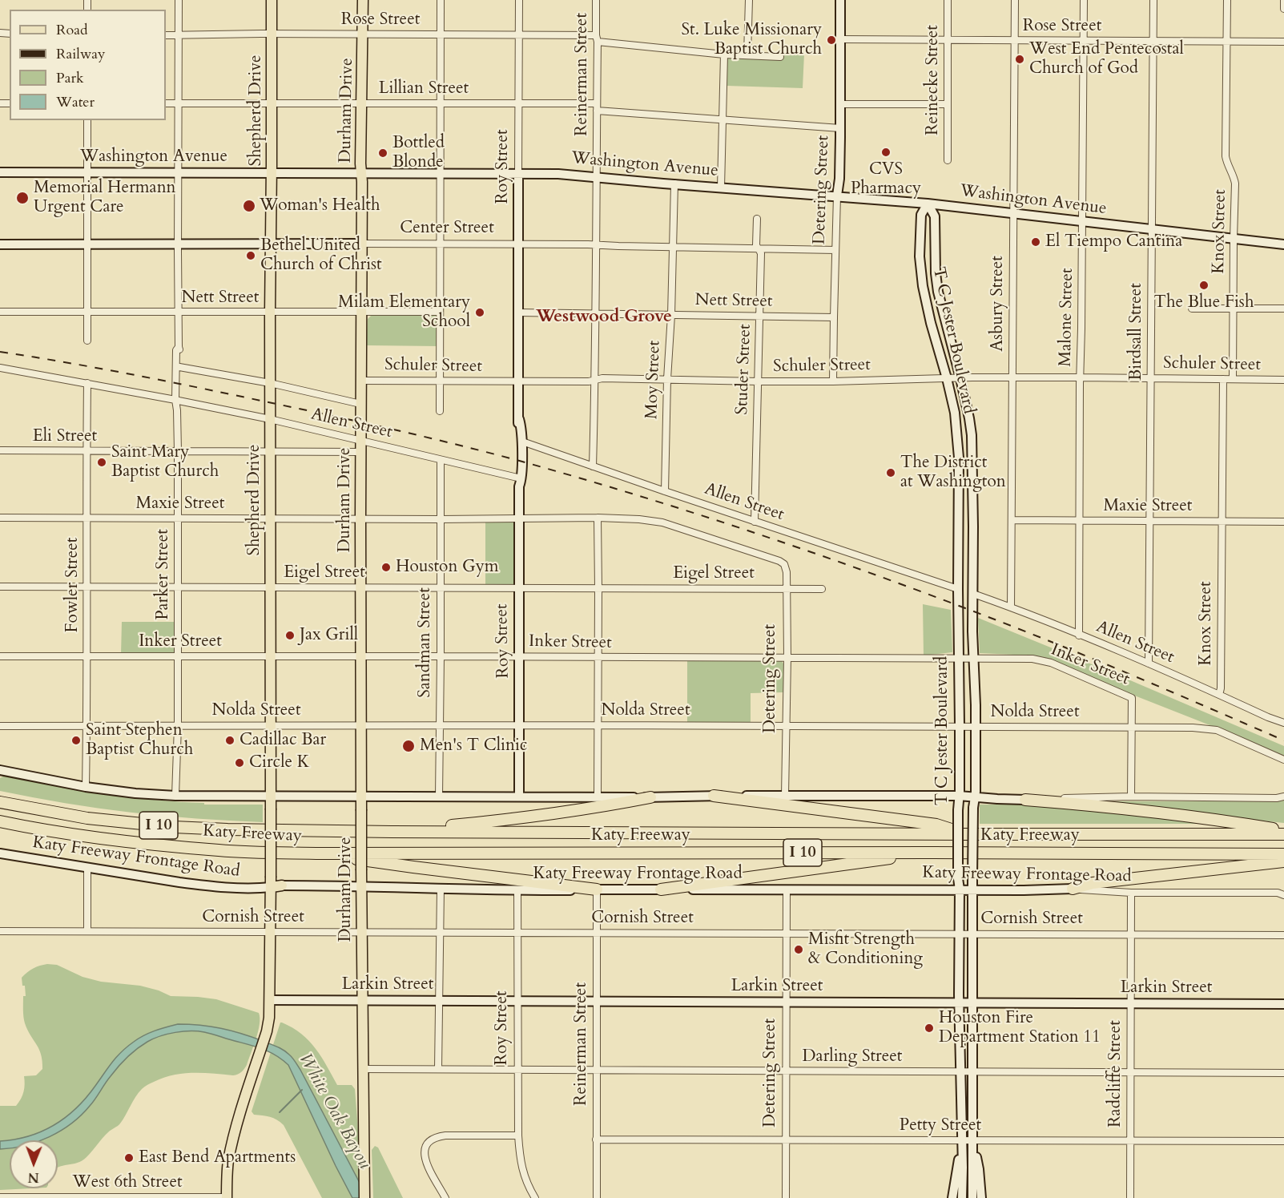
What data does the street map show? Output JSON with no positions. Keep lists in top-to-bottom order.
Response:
{
  "streets": {
    "highway": ["I 10", "Katy Freeway"],
    "main road": [
      "Shepherd Drive",
      "Durham Drive",
      "Washington Avenue",
      "Roy Street",
      "Detering Street",
      "Center Street",
      "T C Jester Boulevard",
      "Katy Freeway Frontage Road",
      "Larkin Street"
    ],
    "street": [
      "Rose Street",
      "Reinerman Street",
      "Reinecke Street",
      "Lillian Street",
      "Knox Street",
      "Nett Street",
      "Asbury Street",
      "Malone Street",
      "Birdsall Street",
      "Schuler Street",
      "Studer Street",
      "Moy Street",
      "Allen Street",
      "Eli Street",
      "Maxie Street",
      "Eigel Street",
      "Parker Street",
      "Fowler Street",
      "Inker Street",
      "Sandman Street",
      "Nolda Street",
      "Cornish Street",
      "Darling Street",
      "Radcliffe Street",
      "Petty Street",
      "West 6th Street"
    ]
  },
  "crossings": [
    ["Rose Street", "Reinerman Street"],
    ["Rose Street", "Reinecke Street"],
    ["Rose Street", "Shepherd Drive"],
    ["Rose Street", "Durham Drive"],
    ["Rose Street", "Roy Street"],
    ["Rose Street", "Detering Street"],
    ["Rose Street", "Knox Street"],
    ["Rose Street", "Asbury Street"],
    ["Rose Street", "Malone Street"],
    ["Rose Street", "Birdsall Street"],
    ["Rose Street", "Parker Street"],
    ["Reinerman Street", "Lillian Street"],
    ["Reinerman Street", "Washington Avenue"],
    ["Reinerman Street", "Center Street"],
    ["Reinerman Street", "Nett Street"],
    ["Reinerman Street", "Schuler Street"],
    ["Reinerman Street", "Allen Street"],
    ["Reinerman Street", "Katy Freeway Frontage Road"],
    ["Reinerman Street", "Cornish Street"],
    ["Reinerman Street", "Larkin Street"],
    ["Reinerman Street", "Darling Street"],
    ["Reinerman Street", "Petty Street"],
    ["Lillian Street", "Shepherd Drive"],
    ["Lillian Street", "Durham Drive"],
    ["Lillian Street", "Roy Street"],
    ["Lillian Street", "Detering Street"],
    ["Lillian Street", "Parker Street"],
    ["Shepherd Drive", "Washington Avenue"],
    ["Shepherd Drive", "Center Street"],
    ["Shepherd Drive", "Nett Street"],
    ["Shepherd Drive", "Allen Street"],
    ["Shepherd Drive", "Eli Street"],
    ["Shepherd Drive", "Maxie Street"],
    ["Shepherd Drive", "Eigel Street"],
    ["Shepherd Drive", "Inker Street"],
    ["Shepherd Drive", "Nolda Street"],
    ["Shepherd Drive", "Katy Freeway Frontage Road"],
    ["Shepherd Drive", "Cornish Street"],
    ["Shepherd Drive", "Larkin Street"],
    ["Shepherd Drive", "West 6th Street"],
    ["Durham Drive", "Washington Avenue"],
    ["Durham Drive", "Center Street"],
    ["Durham Drive", "Nett Street"],
    ["Durham Drive", "Schuler Street"],
    ["Durham Drive", "Allen Street"],
    ["Durham Drive", "Eli Street"],
    ["Durham Drive", "Maxie Street"],
    ["Durham Drive", "Eigel Street"],
    ["Durham Drive", "Inker Street"],
    ["Durham Drive", "Nolda Street"],
    ["Durham Drive", "Katy Freeway Frontage Road"],
    ["Durham Drive", "Cornish Street"],
    ["Durham Drive", "Larkin Street"],
    ["Durham Drive", "Darling Street"],
    ["Washington Avenue", "Roy Street"],
    ["Washington Avenue", "Detering Street"],
    ["Washington Avenue", "Knox Street"],
    ["Washington Avenue", "Asbury Street"],
    ["Washington Avenue", "Malone Street"],
    ["Washington Avenue", "Birdsall Street"],
    ["Washington Avenue", "T C Jester Boulevard"],
    ["Washington Avenue", "Moy Street"],
    ["Washington Avenue", "Parker Street"],
    ["Roy Street", "Center Street"],
    ["Roy Street", "Nett Street"],
    ["Roy Street", "Schuler Street"],
    ["Roy Street", "Allen Street"],
    ["Roy Street", "Maxie Street"],
    ["Roy Street", "Eigel Street"],
    ["Roy Street", "Inker Street"],
    ["Roy Street", "Nolda Street"],
    ["Roy Street", "Katy Freeway Frontage Road"],
    ["Roy Street", "Cornish Street"],
    ["Roy Street", "Larkin Street"],
    ["Roy Street", "Darling Street"],
    ["Detering Street", "Center Street"],
    ["Detering Street", "Nett Street"],
    ["Detering Street", "Schuler Street"],
    ["Detering Street", "Maxie Street"],
    ["Detering Street", "Eigel Street"],
    ["Detering Street", "Inker Street"],
    ["Detering Street", "Nolda Street"],
    ["Detering Street", "Katy Freeway Frontage Road"],
    ["Detering Street", "Cornish Street"],
    ["Detering Street", "Larkin Street"],
    ["Detering Street", "Darling Street"],
    ["Detering Street", "Petty Street"],
    ["Center Street", "Studer Street"],
    ["Center Street", "Moy Street"],
    ["Center Street", "Parker Street"],
    ["Knox Street", "Schuler Street"],
    ["Knox Street", "Allen Street"],
    ["Knox Street", "Maxie Street"],
    ["Nett Street", "Studer Street"],
    ["Nett Street", "Moy Street"],
    ["Nett Street", "Parker Street"],
    ["Asbury Street", "Schuler Street"],
    ["Asbury Street", "Allen Street"],
    ["Asbury Street", "Maxie Street"],
    ["Malone Street", "Schuler Street"],
    ["Malone Street", "Allen Street"],
    ["Malone Street", "Maxie Street"],
    ["Birdsall Street", "Schuler Street"],
    ["Birdsall Street", "Allen Street"],
    ["Birdsall Street", "Maxie Street"],
    ["T C Jester Boulevard", "Schuler Street"],
    ["T C Jester Boulevard", "Allen Street"],
    ["T C Jester Boulevard", "Inker Street"],
    ["T C Jester Boulevard", "Nolda Street"],
    ["T C Jester Boulevard", "Katy Freeway Frontage Road"],
    ["T C Jester Boulevard", "Cornish Street"],
    ["T C Jester Boulevard", "Larkin Street"],
    ["T C Jester Boulevard", "Darling Street"],
    ["T C Jester Boulevard", "Petty Street"],
    ["Schuler Street", "Studer Street"],
    ["Schuler Street", "Moy Street"],
    ["Studer Street", "Allen Street"],
    ["Moy Street", "Allen Street"],
    ["Allen Street", "Parker Street"],
    ["Allen Street", "Fowler Street"],
    ["Allen Street", "Sandman Street"],
    ["Eli Street", "Parker Street"],
    ["Eli Street", "Fowler Street"],
    ["Maxie Street", "Parker Street"],
    ["Maxie Street", "Fowler Street"],
    ["Maxie Street", "Sandman Street"],
    ["Eigel Street", "Parker Street"],
    ["Eigel Street", "Fowler Street"],
    ["Eigel Street", "Sandman Street"],
    ["Parker Street", "Inker Street"],
    ["Parker Street", "Nolda Street"],
    ["Fowler Street", "Inker Street"],
    ["Fowler Street", "Nolda Street"],
    ["Inker Street", "Sandman Street"],
    ["Inker Street", "Nolda Street"],
    ["Sandman Street", "Nolda Street"],
    ["Katy Freeway Frontage Road", "Radcliffe Street"],
    ["Cornish Street", "Radcliffe Street"],
    ["Larkin Street", "Radcliffe Street"],
    ["Darling Street", "Radcliffe Street"],
    ["Radcliffe Street", "Petty Street"]
  ],
  "districts": ["Westwood Grove"],
  "water": ["White Oak Bayou"],
  "places": [
    "St. Luke Missionary Baptist Church",
    "West End Pentecostal Church of God",
    "CVS Pharmacy",
    "Bottled Blonde",
    "Memorial Hermann Urgent Care",
    "Woman's Health",
    "El Tiempo Cantina",
    "Bethel United Church of Christ",
    "The Blue Fish",
    "Milam Elementary School",
    "Saint Mary Baptist Church",
    "The District at Washington",
    "Houston Gym",
    "Jax Grill",
    "Saint Stephen Baptist Church",
    "Cadillac Bar",
    "Men's T Clinic",
    "Circle K",
    "Misfit Strength & Conditioning",
    "Houston Fire Department Station 11",
    "East Bend Apartments"
  ],
  "legend": [
    "Road",
    "Railway",
    "Park",
    "Water"
  ],
  "north": "bottom"
}
